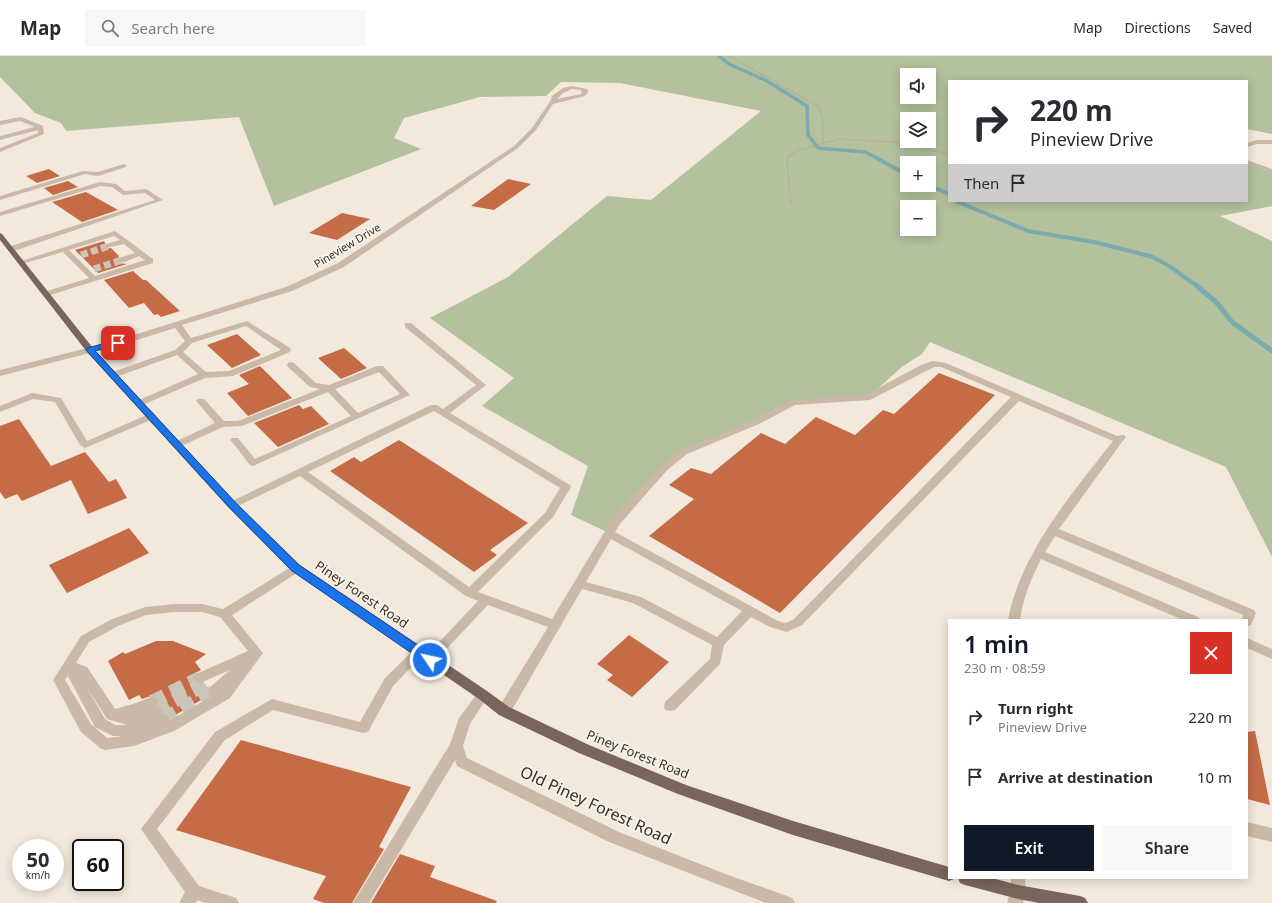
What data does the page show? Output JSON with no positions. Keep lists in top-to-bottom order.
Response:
{
  "streets": {
    "main road": ["Piney Forest Road"],
    "street": ["Pineview Drive", "Old Piney Forest Road"]
  },
  "crossings": [
    ["Pineview Drive", "Piney Forest Road"]
  ],
  "page": {
    "header": "Map",
    "search": "Search here",
    "nav": ["Map", "Directions", "Saved"],
    "map_buttons": ["+", "−"],
    "turn": ["220 m", "Pineview Drive"],
    "then": "Then",
    "heading": ["1 min", "230 m · 08:59"],
    "list": [
      {
        "name": "Turn right",
        "note": "Pineview Drive",
        "value": "220 m"
      },
      {
        "name": "Arrive at destination",
        "value": "10 m"
      }
    ],
    "buttons": ["Exit", "Share"],
    "speed": "50 km/h",
    "limit": "60"
  }
}
